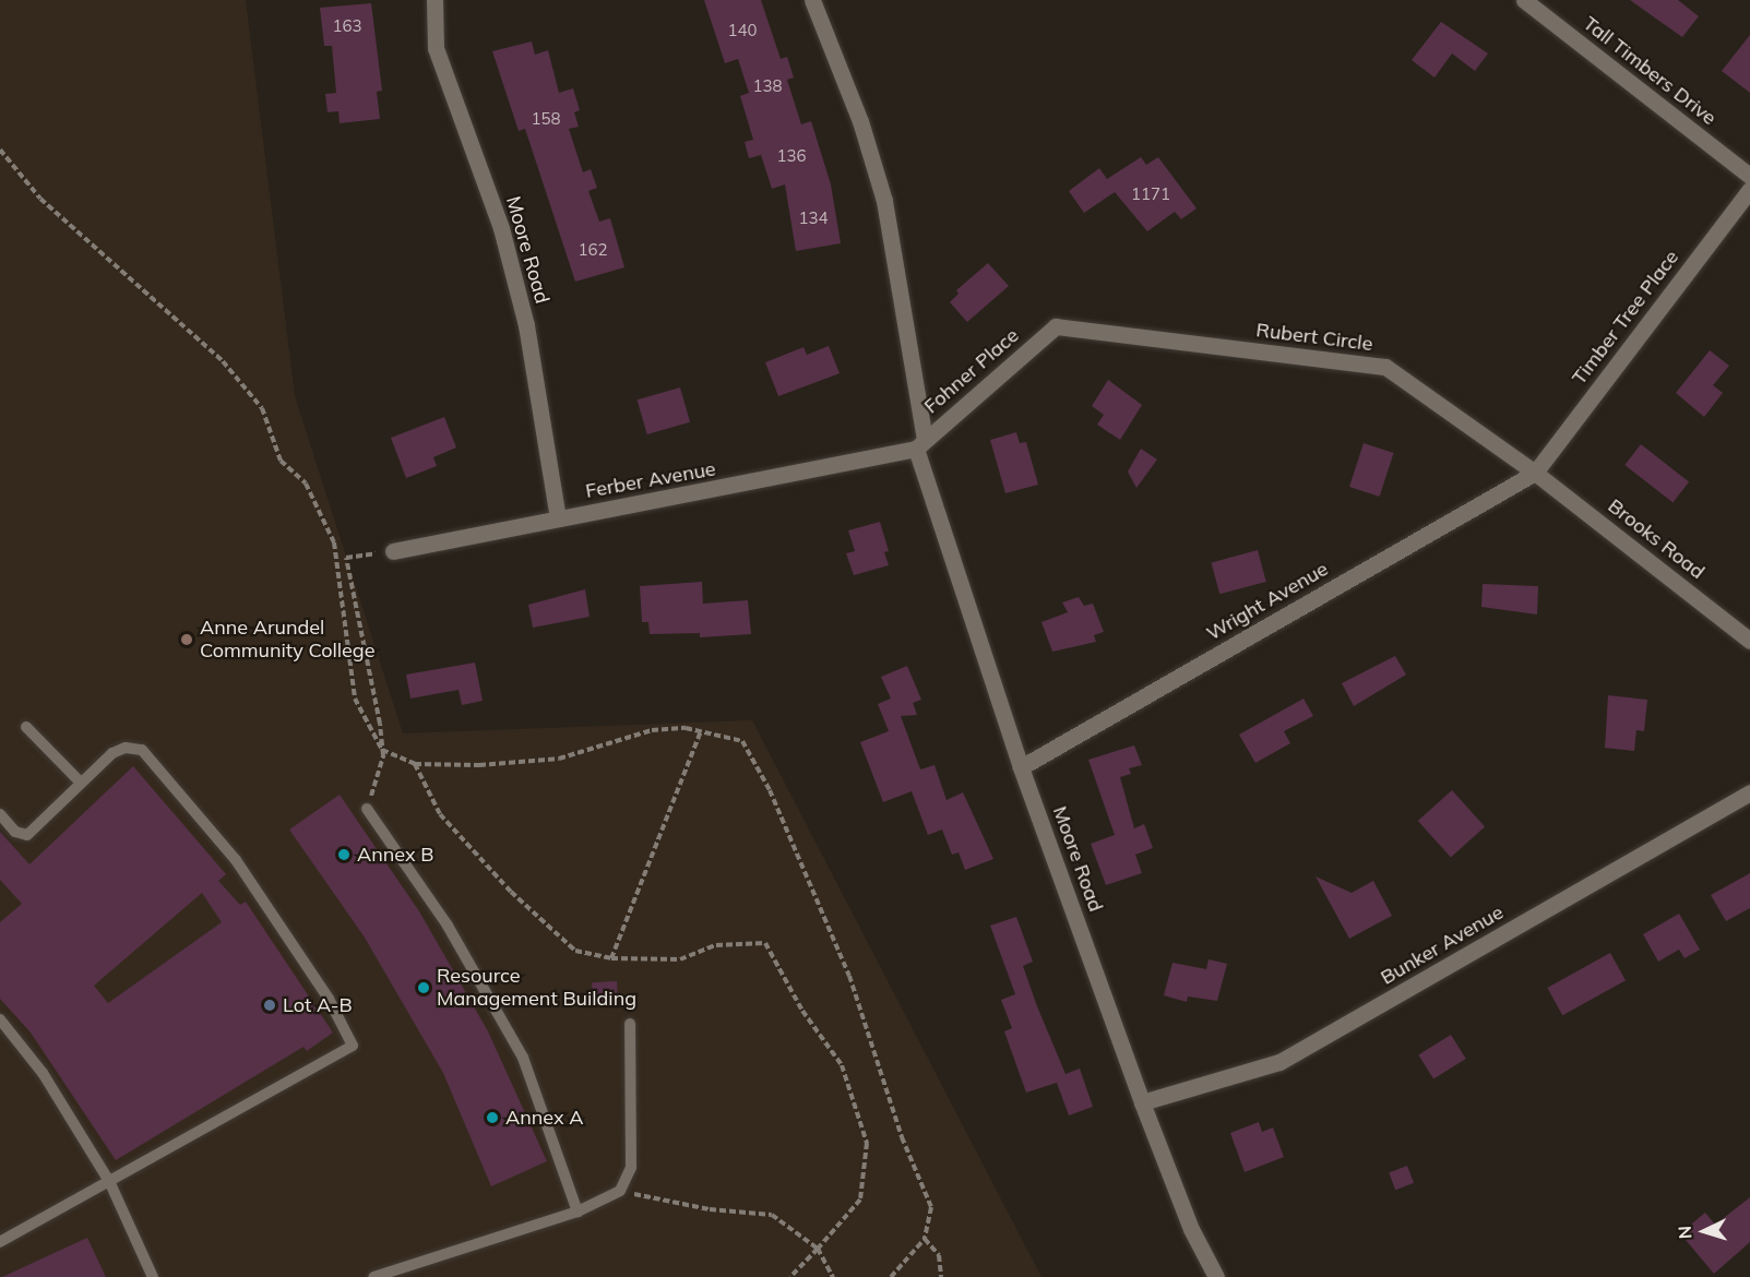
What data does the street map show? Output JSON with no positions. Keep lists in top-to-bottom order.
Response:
{
  "streets": {
    "street": [
      "Tall Timbers Drive",
      "Moore Road",
      "Timber Tree Place",
      "Rubert Circle",
      "Fohner Place",
      "Ferber Avenue",
      "Brooks Road",
      "Wright Avenue",
      "Bunker Avenue"
    ]
  },
  "crossings": [
    ["Moore Road", "Fohner Place"],
    ["Moore Road", "Ferber Avenue"],
    ["Moore Road", "Wright Avenue"],
    ["Moore Road", "Bunker Avenue"],
    ["Timber Tree Place", "Rubert Circle"],
    ["Timber Tree Place", "Brooks Road"],
    ["Timber Tree Place", "Wright Avenue"],
    ["Rubert Circle", "Fohner Place"],
    ["Rubert Circle", "Brooks Road"],
    ["Rubert Circle", "Wright Avenue"],
    ["Fohner Place", "Ferber Avenue"],
    ["Brooks Road", "Wright Avenue"]
  ],
  "places": [
    "Anne Arundel Community College",
    "Annex B",
    "Resource Management Building",
    "Lot A-B",
    "Annex A"
  ],
  "house_numbers": [
    "163",
    "140",
    "138",
    "158",
    "136",
    "1171",
    "134",
    "162"
  ],
  "north": "left"
}
